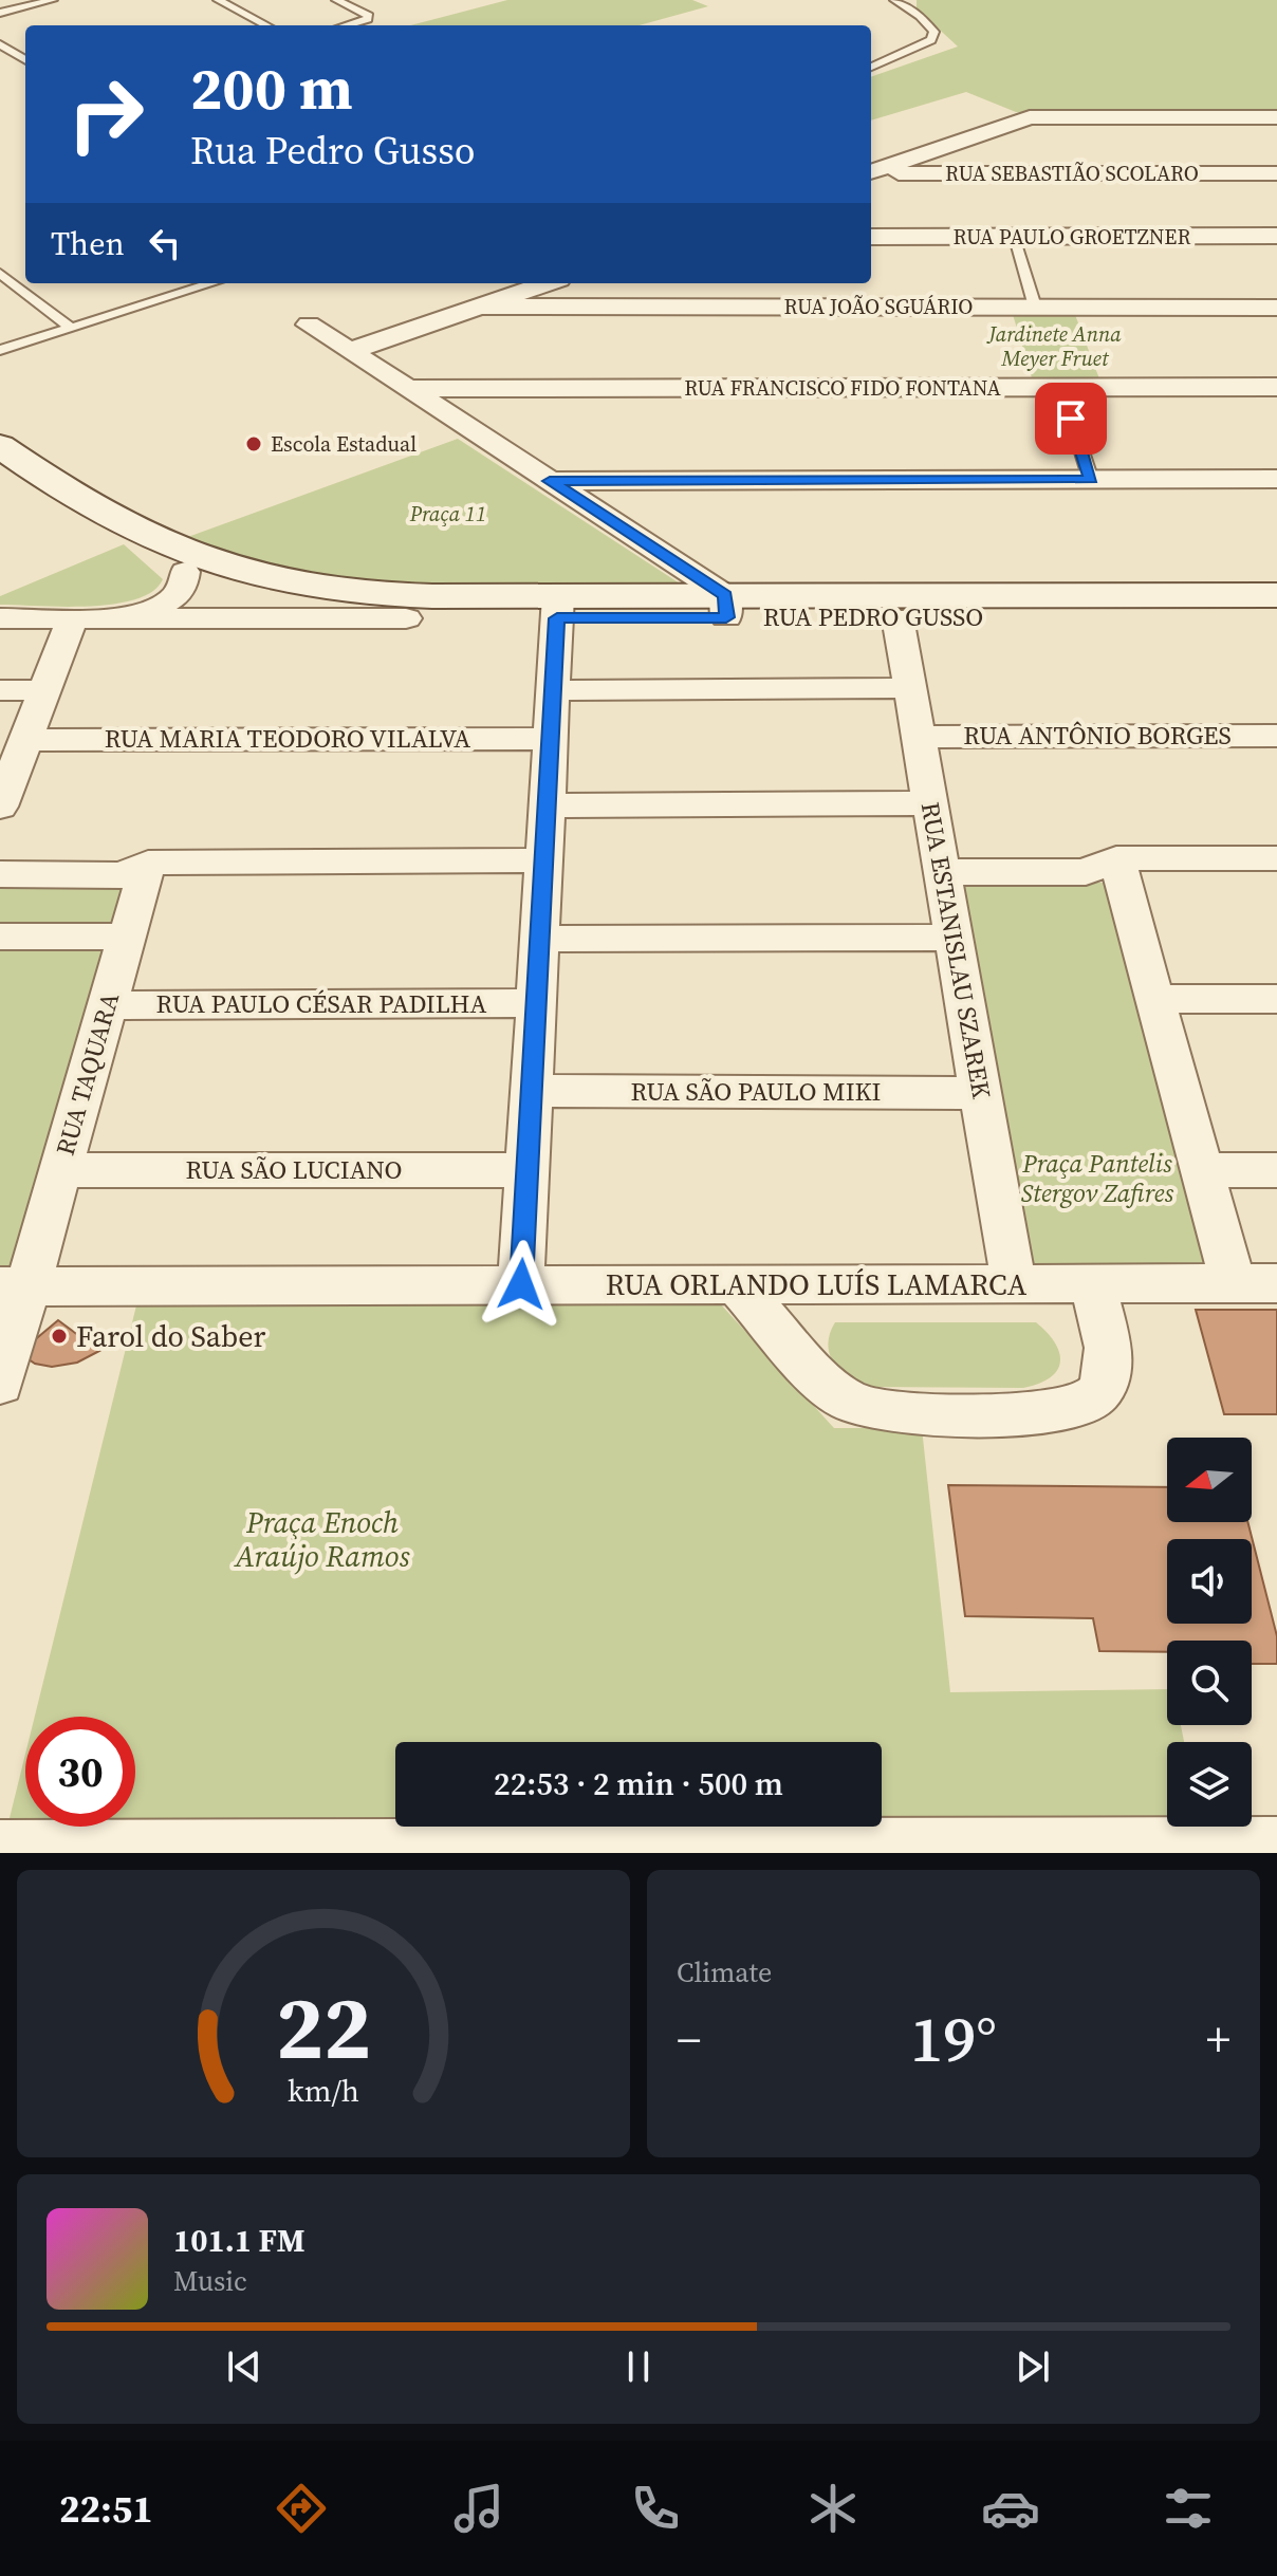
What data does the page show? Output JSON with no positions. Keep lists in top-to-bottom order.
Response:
{
  "streets": {
    "main road": ["RUA PEDRO GUSSO"],
    "street": [
      "RUA SEBASTIÃO SCOLARO",
      "RUA PAULO GROETZNER",
      "RUA JOÃO SGUÁRIO",
      "RUA FRANCISCO FIDO FONTANA",
      "RUA ANTÔNIO BORGES",
      "RUA MARIA TEODORO VILALVA",
      "RUA ESTANISLAU SZAREK",
      "RUA PAULO CÉSAR PADILHA",
      "RUA TAQUARA",
      "RUA SÃO PAULO MIKI",
      "RUA SÃO LUCIANO",
      "RUA ORLANDO LUÍS LAMARCA"
    ]
  },
  "crossings": [
    ["RUA PEDRO GUSSO", "RUA ESTANISLAU SZAREK"],
    ["RUA ANTÔNIO BORGES", "RUA ESTANISLAU SZAREK"],
    ["RUA ESTANISLAU SZAREK", "RUA SÃO PAULO MIKI"],
    ["RUA ESTANISLAU SZAREK", "RUA ORLANDO LUÍS LAMARCA"],
    ["RUA PAULO CÉSAR PADILHA", "RUA TAQUARA"],
    ["RUA TAQUARA", "RUA SÃO LUCIANO"],
    ["RUA TAQUARA", "RUA ORLANDO LUÍS LAMARCA"]
  ],
  "parks": [
    "Jardinete Anna Meyer Fruet",
    "Praça 11",
    "Praça Pantelis Stergov Zafires",
    "Praça Enoch Araújo Ramos"
  ],
  "places": ["Escola Estadual", "Farol do Saber"],
  "north": "left",
  "page": {
    "turn": ["200 m", "Rua Pedro Gusso"],
    "then": "Then",
    "limit": "30",
    "trip": "22:53 · 2 min · 500 m",
    "tile": "Climate",
    "heat": ["−", "19°", "+"],
    "song": ["101.1 FM", "Music"],
    "tabs": "22:51",
    "gauge": ["22", "km/h"]
  }
}
